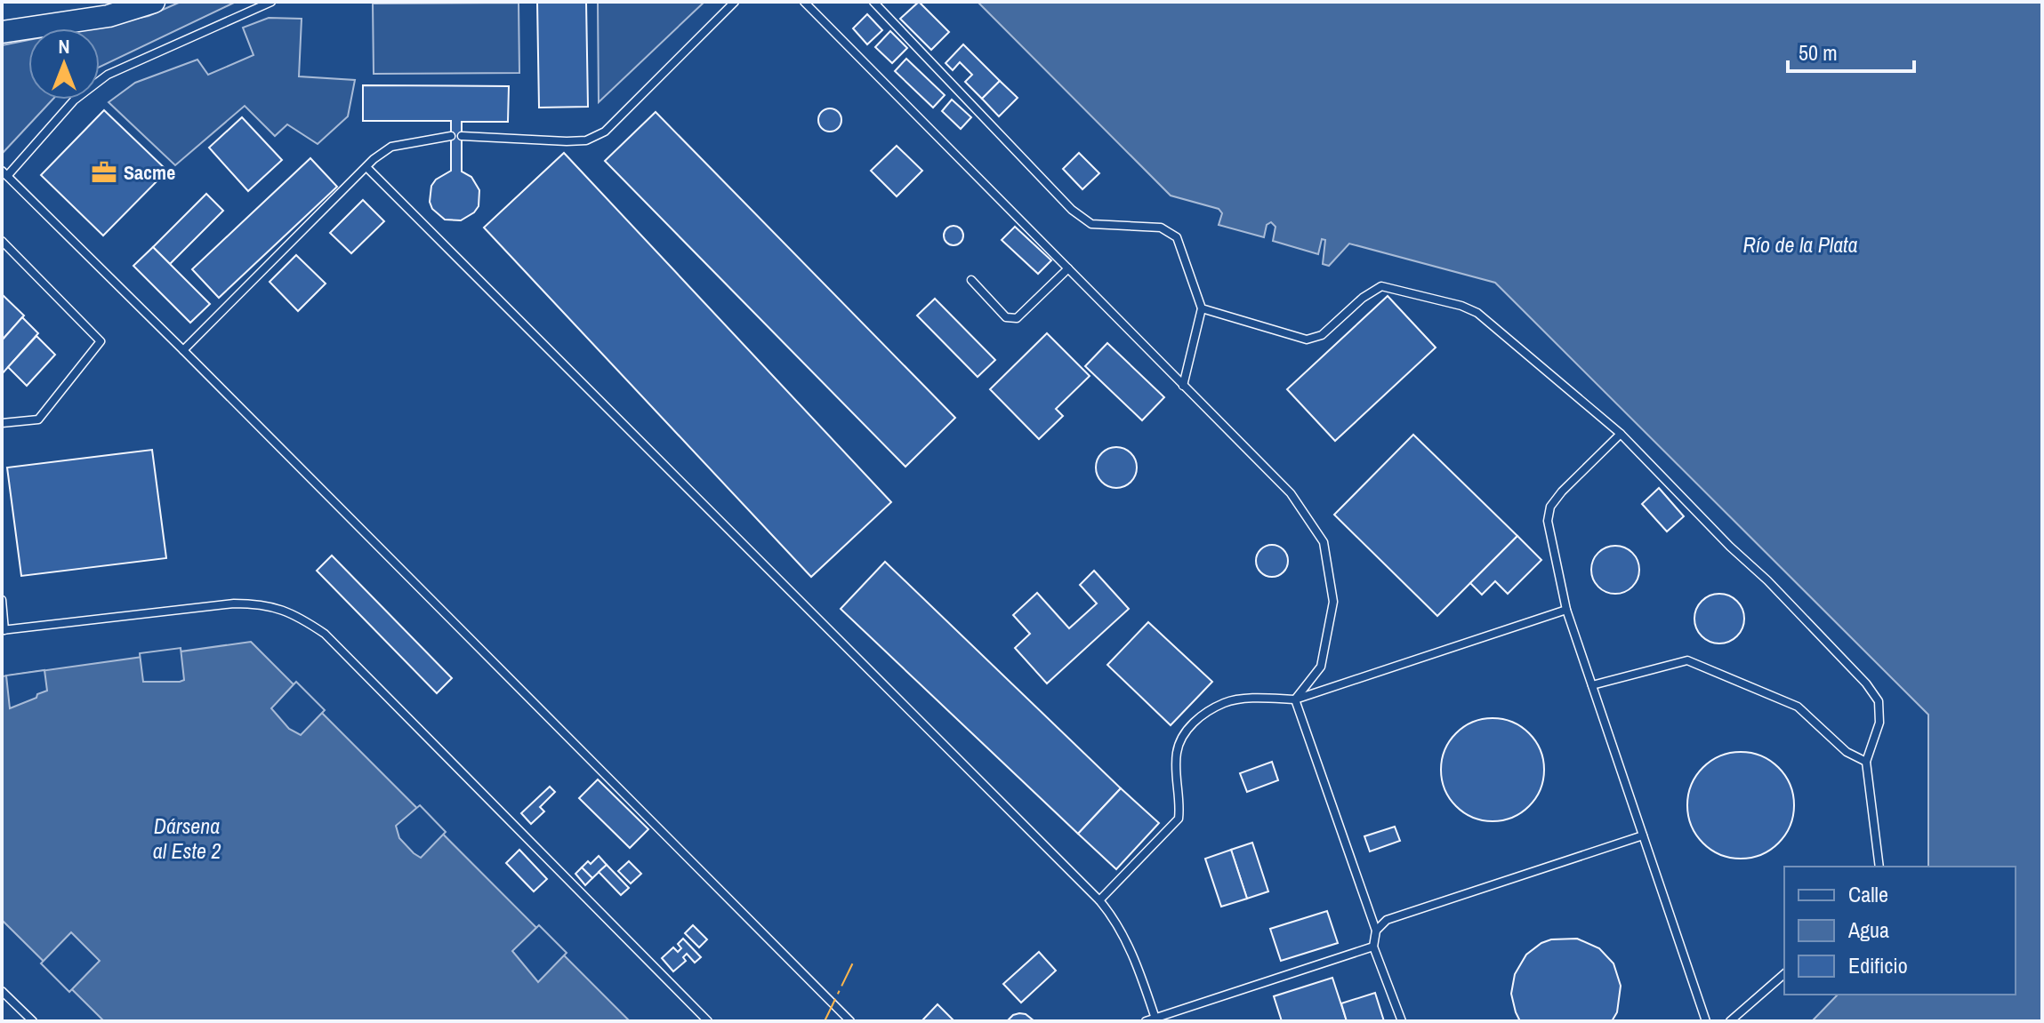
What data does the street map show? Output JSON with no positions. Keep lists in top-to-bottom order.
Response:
{
  "water": ["Río de la Plata", "Dársena al Este 2"],
  "places": {
    "office": ["Sacme"]
  },
  "legend": ["Calle", "Agua", "Edificio"],
  "scale_bar": "50 m",
  "north": "top"
}
